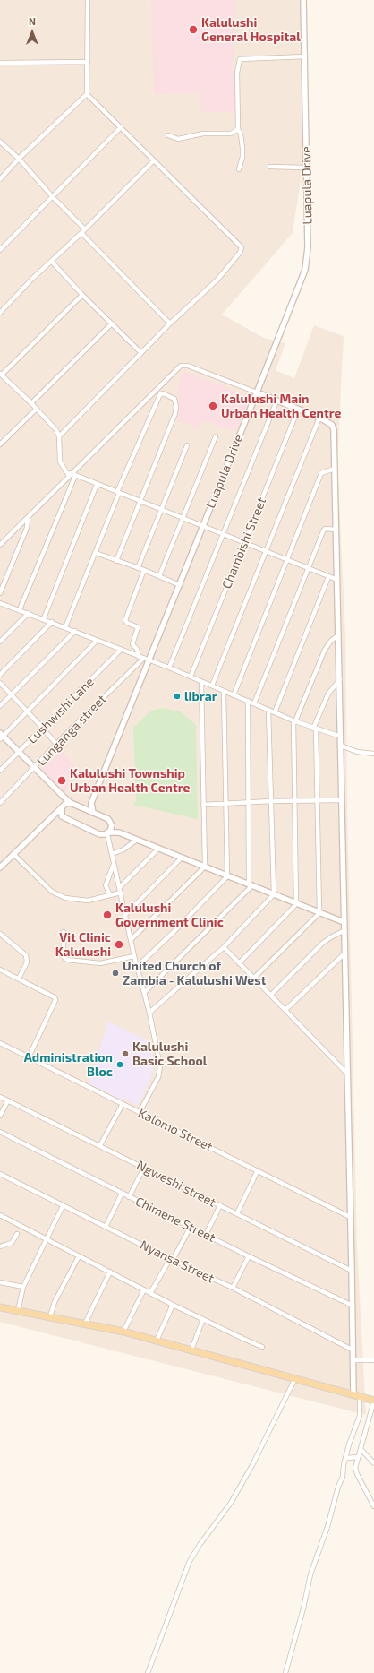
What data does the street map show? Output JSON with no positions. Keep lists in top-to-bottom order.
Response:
{
  "streets": {
    "street": [
      "Luapula Drive",
      "Chambishi Street",
      "Lushwishi Lane",
      "Lunganga street",
      "Kalomo Street",
      "Ngweshi street",
      "Chimene Street",
      "Nyansa Street"
    ]
  },
  "places": [
    "Kalulushi General Hospital",
    "Kalulushi Main Urban Health Centre",
    "librar",
    "Kalulushi Township Urban Health Centre",
    "Kalulushi Government Clinic",
    "Vit Clinic Kalulushi",
    "United Church of Zambia - Kalulushi West",
    "Kalulushi Basic School",
    "Administration Bloc"
  ],
  "north": "top"
}
